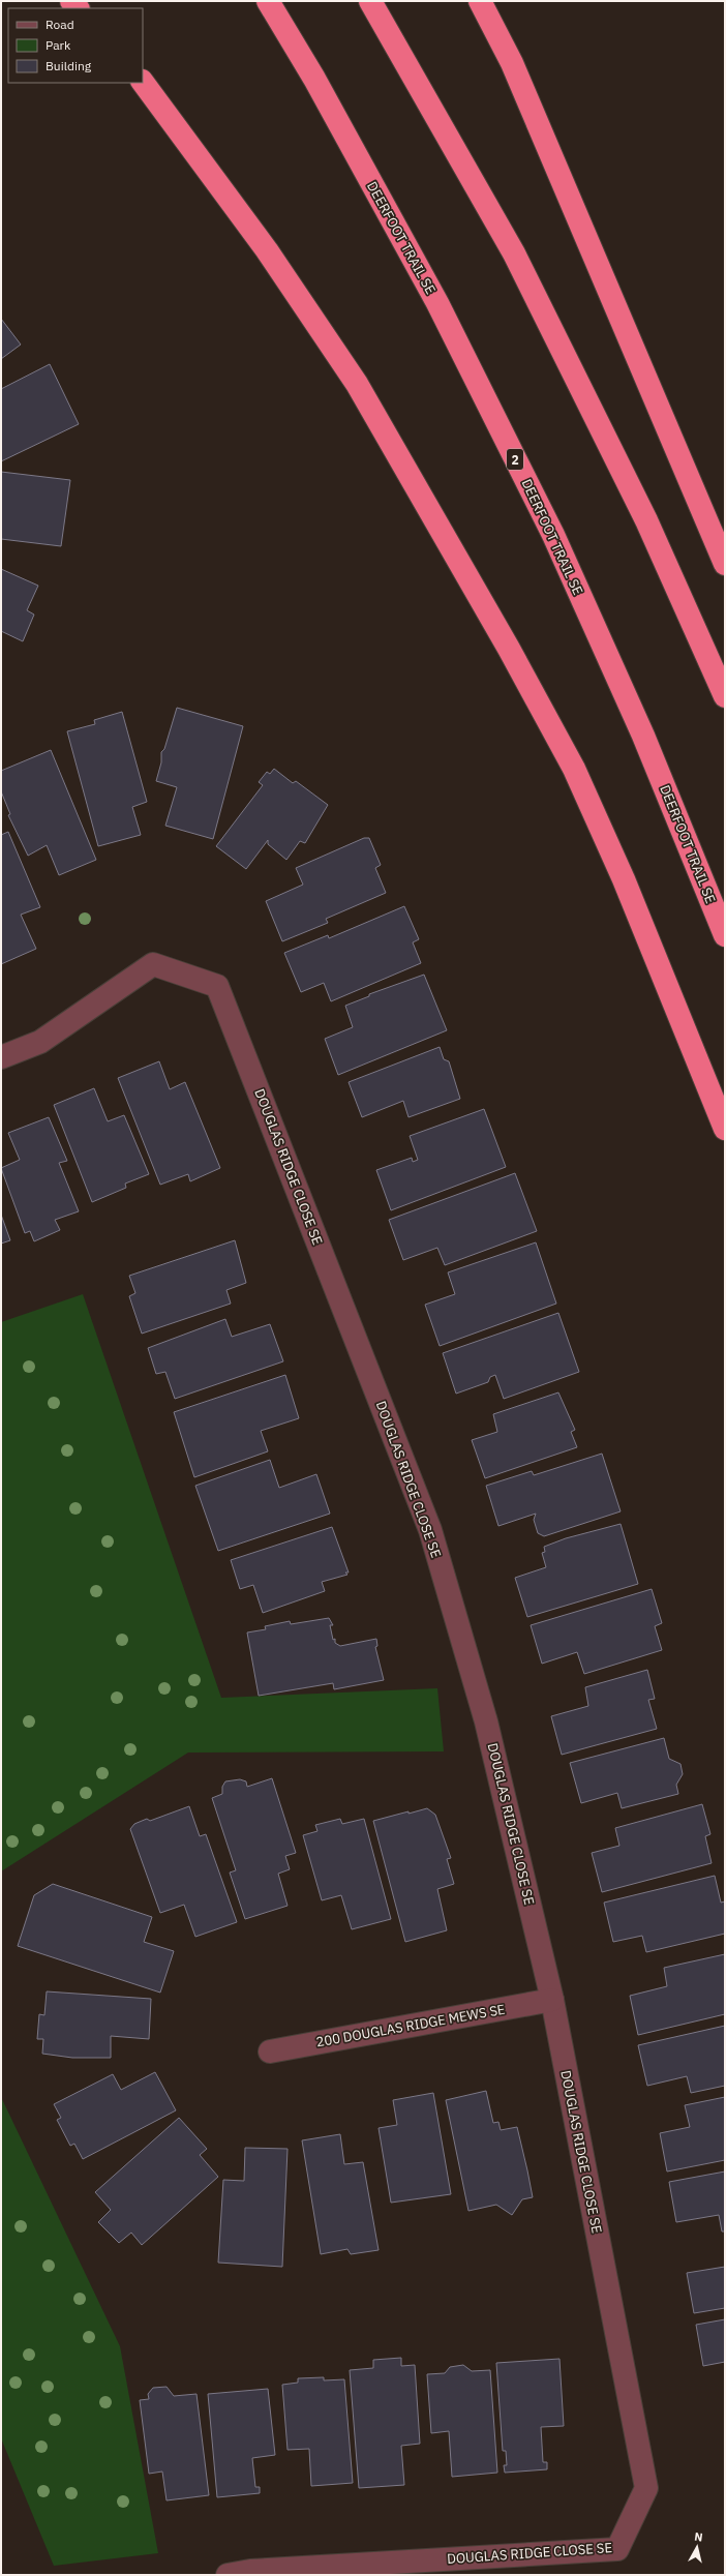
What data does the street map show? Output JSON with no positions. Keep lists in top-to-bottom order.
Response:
{
  "streets": {
    "highway": ["DEERFOOT TRAIL SE", "2"],
    "street": ["DOUGLAS RIDGE CLOSE SE", "200 DOUGLAS RIDGE MEWS SE"]
  },
  "crossings": [
    ["DOUGLAS RIDGE CLOSE SE", "200 DOUGLAS RIDGE MEWS SE"]
  ],
  "legend": ["Road", "Park", "Building"],
  "north": "top"
}
